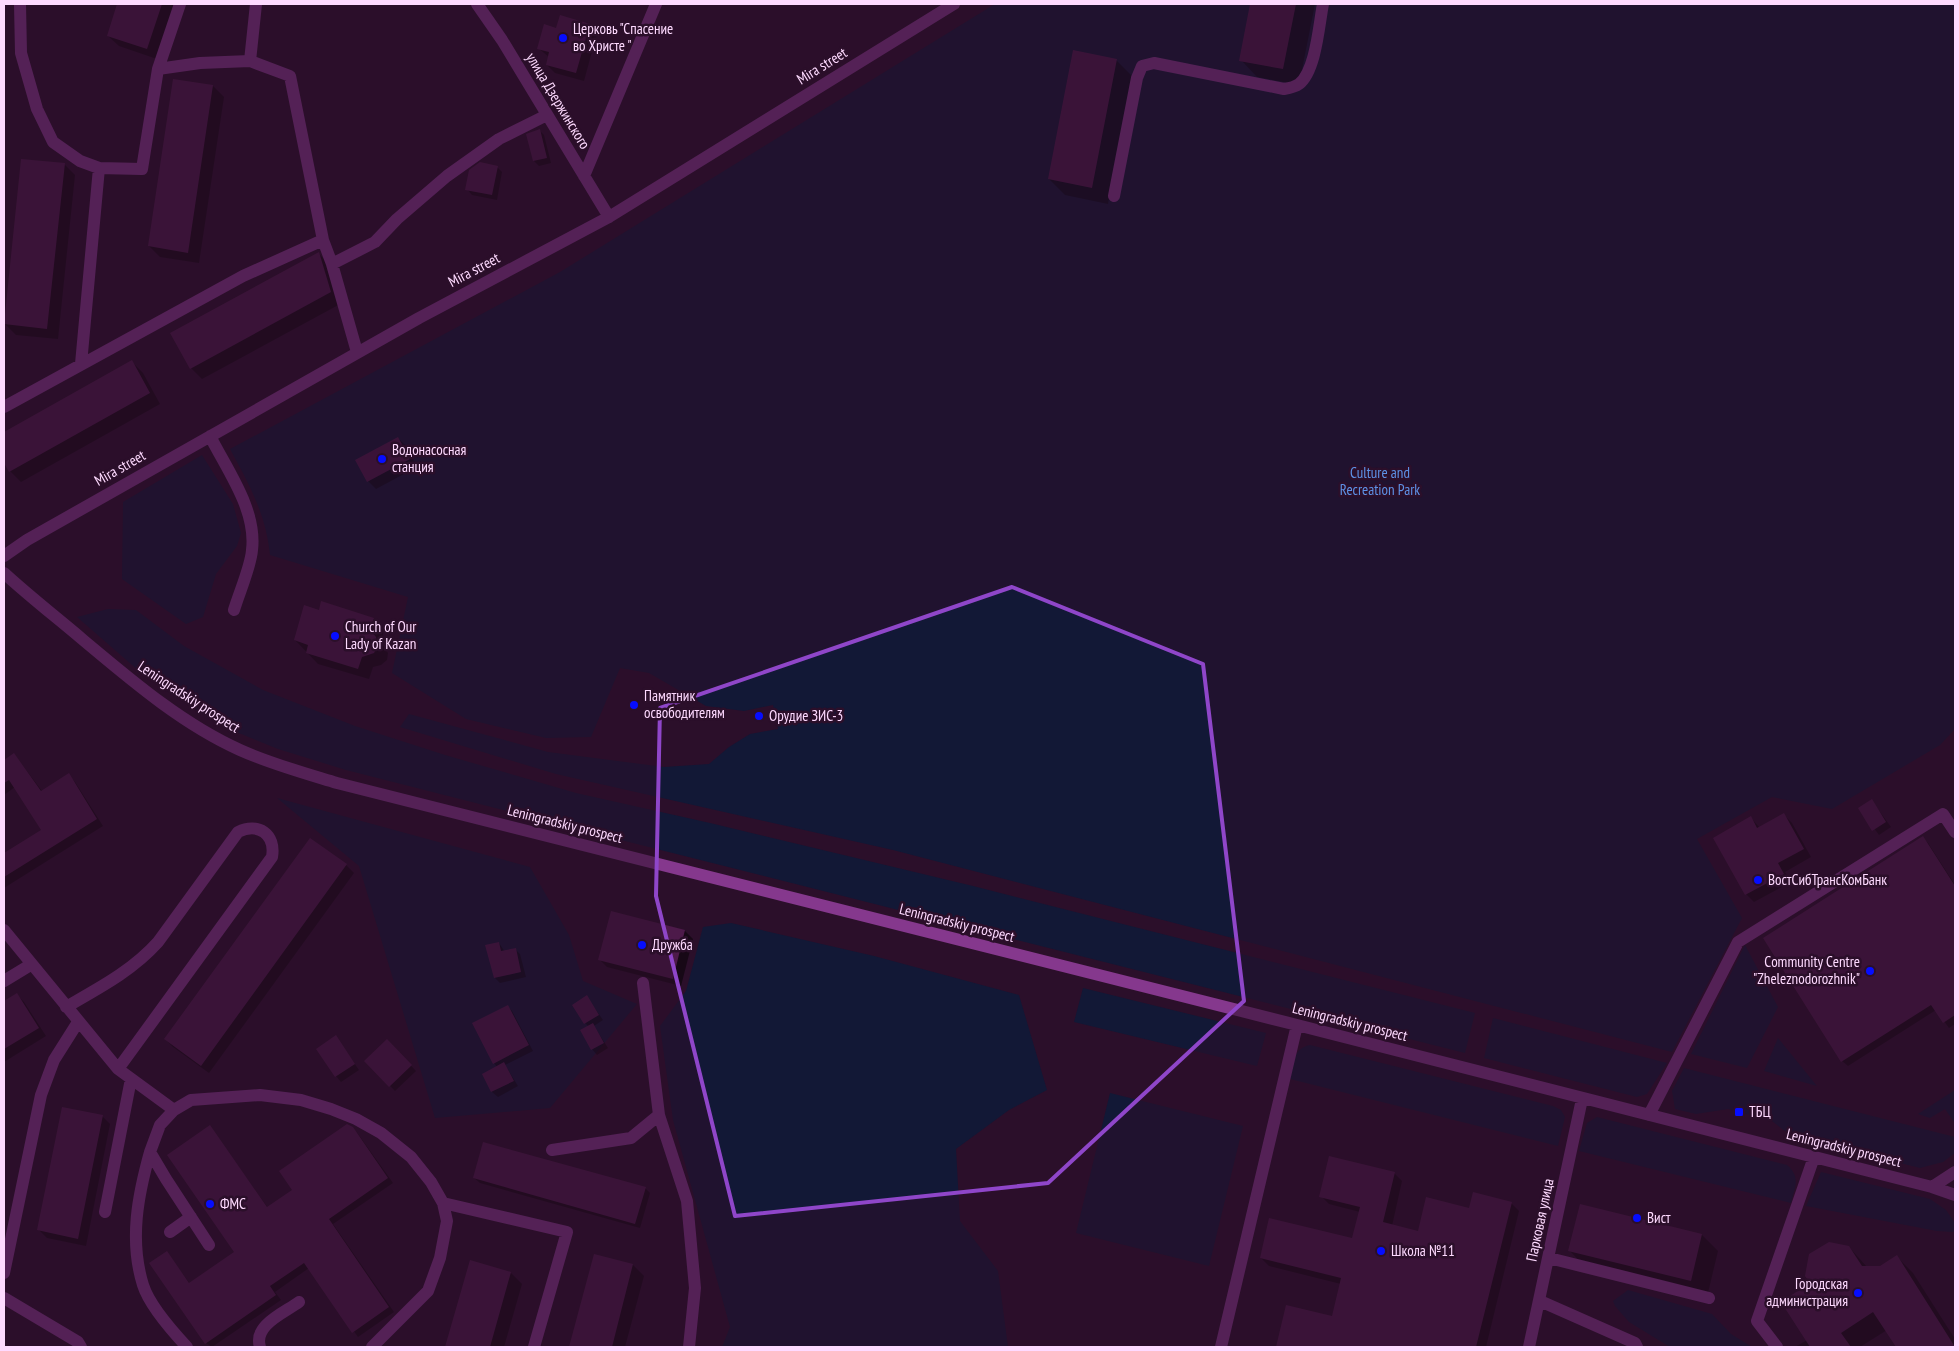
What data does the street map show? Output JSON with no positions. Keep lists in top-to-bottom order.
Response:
{
  "streets": {
    "street": [
      "Mira street",
      "улица Дзержинского",
      "Leningradskiy prospect",
      "Парковая улица"
    ]
  },
  "crossings": [
    ["Mira street", "улица Дзержинского"],
    ["Leningradskiy prospect", "Парковая улица"]
  ],
  "parks": ["Culture and Recreation Park"],
  "places": {
    "other": [
      "Церковь \"Спасение во Христе \"",
      "Водонасосная станция",
      "Church of Our Lady of Kazan",
      "Памятник освободителям",
      "Орудие ЗИС-3",
      "ВостСибТрансКомБанк",
      "Дружба",
      "Сommunity Сentre \"Zheleznodorozhnik\"",
      "ФМС",
      "Вист",
      "Школа №11",
      "Городская администрация"
    ],
    "transit": ["ТБЦ"]
  }
}
